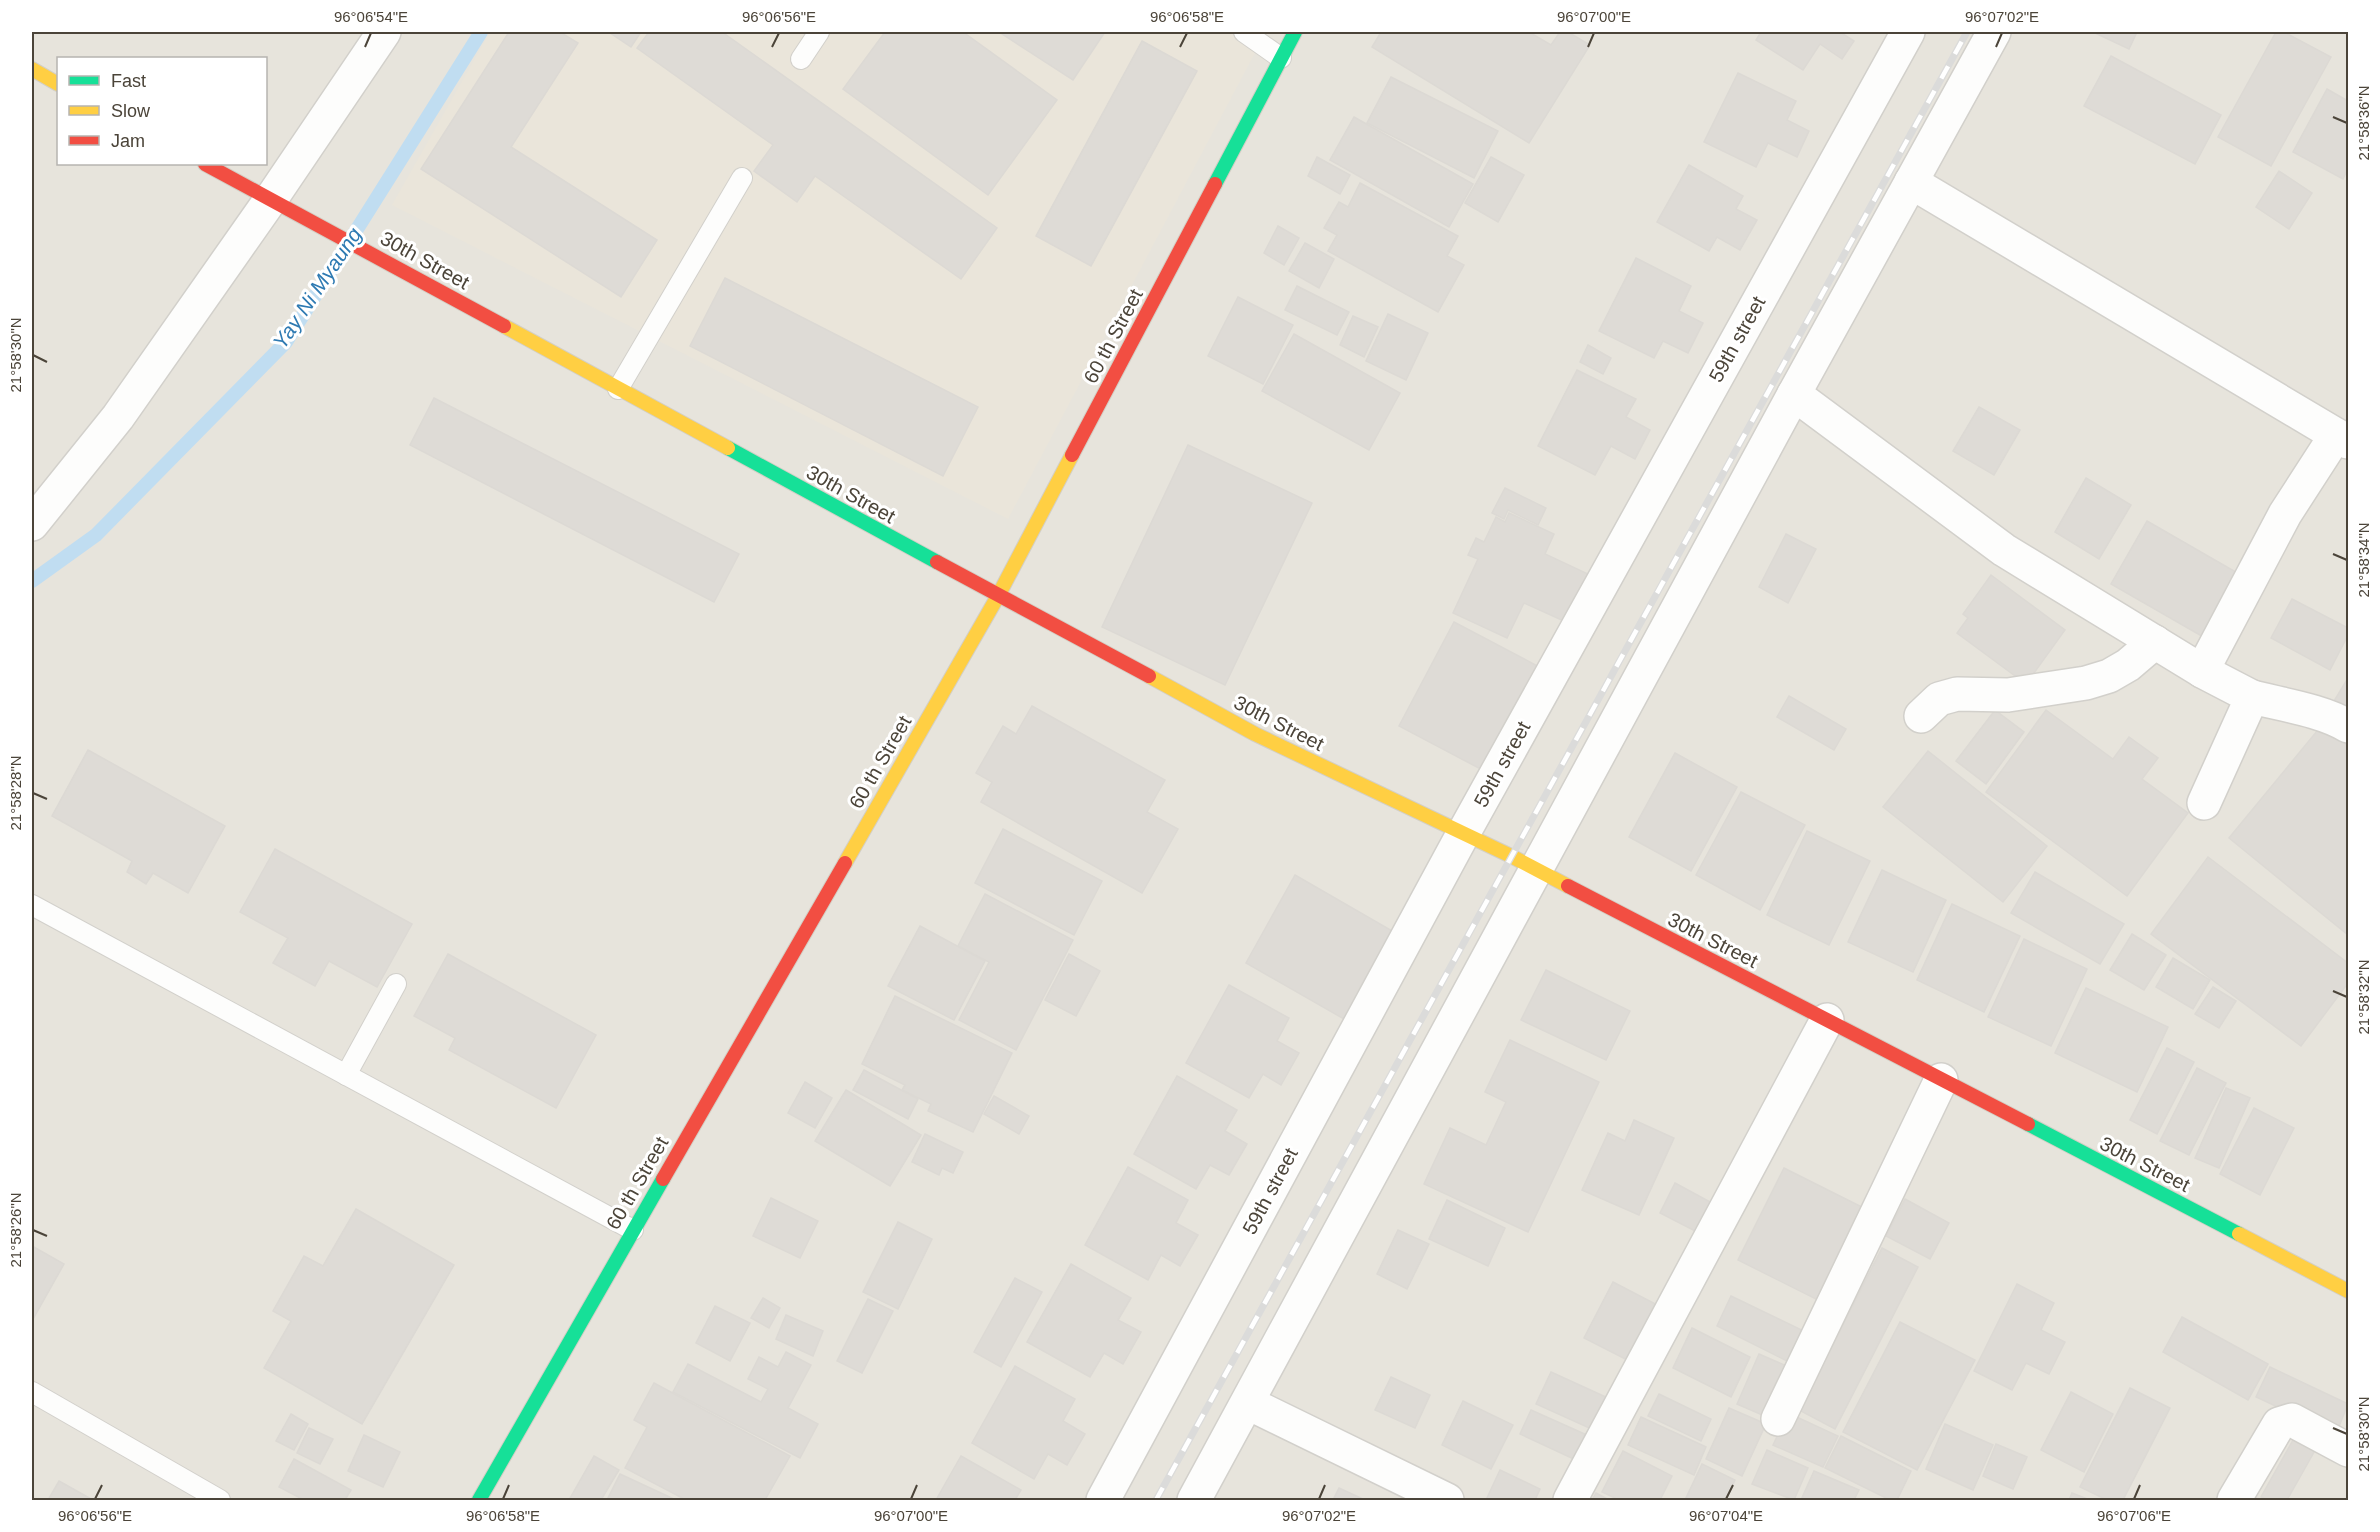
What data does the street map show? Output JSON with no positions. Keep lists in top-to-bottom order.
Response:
{
  "streets": {
    "main road": ["30th Street", "60 th Street"],
    "street": ["59th street"]
  },
  "crossings": [
    ["30th Street", "60 th Street"],
    ["30th Street", "59th street"]
  ],
  "water": ["Yay Ni Myaung"],
  "legend": ["Fast", "Slow", "Jam"],
  "coordinates": [
    "96°06'54\"E",
    "96°06'56\"E",
    "96°06'58\"E",
    "96°07'00\"E",
    "96°07'02\"E",
    "21°58'36\"N",
    "21°58'30\"N",
    "21°58'34\"N",
    "21°58'28\"N",
    "21°58'32\"N",
    "21°58'26\"N",
    "96°07'04\"E",
    "96°07'06\"E"
  ]
}
